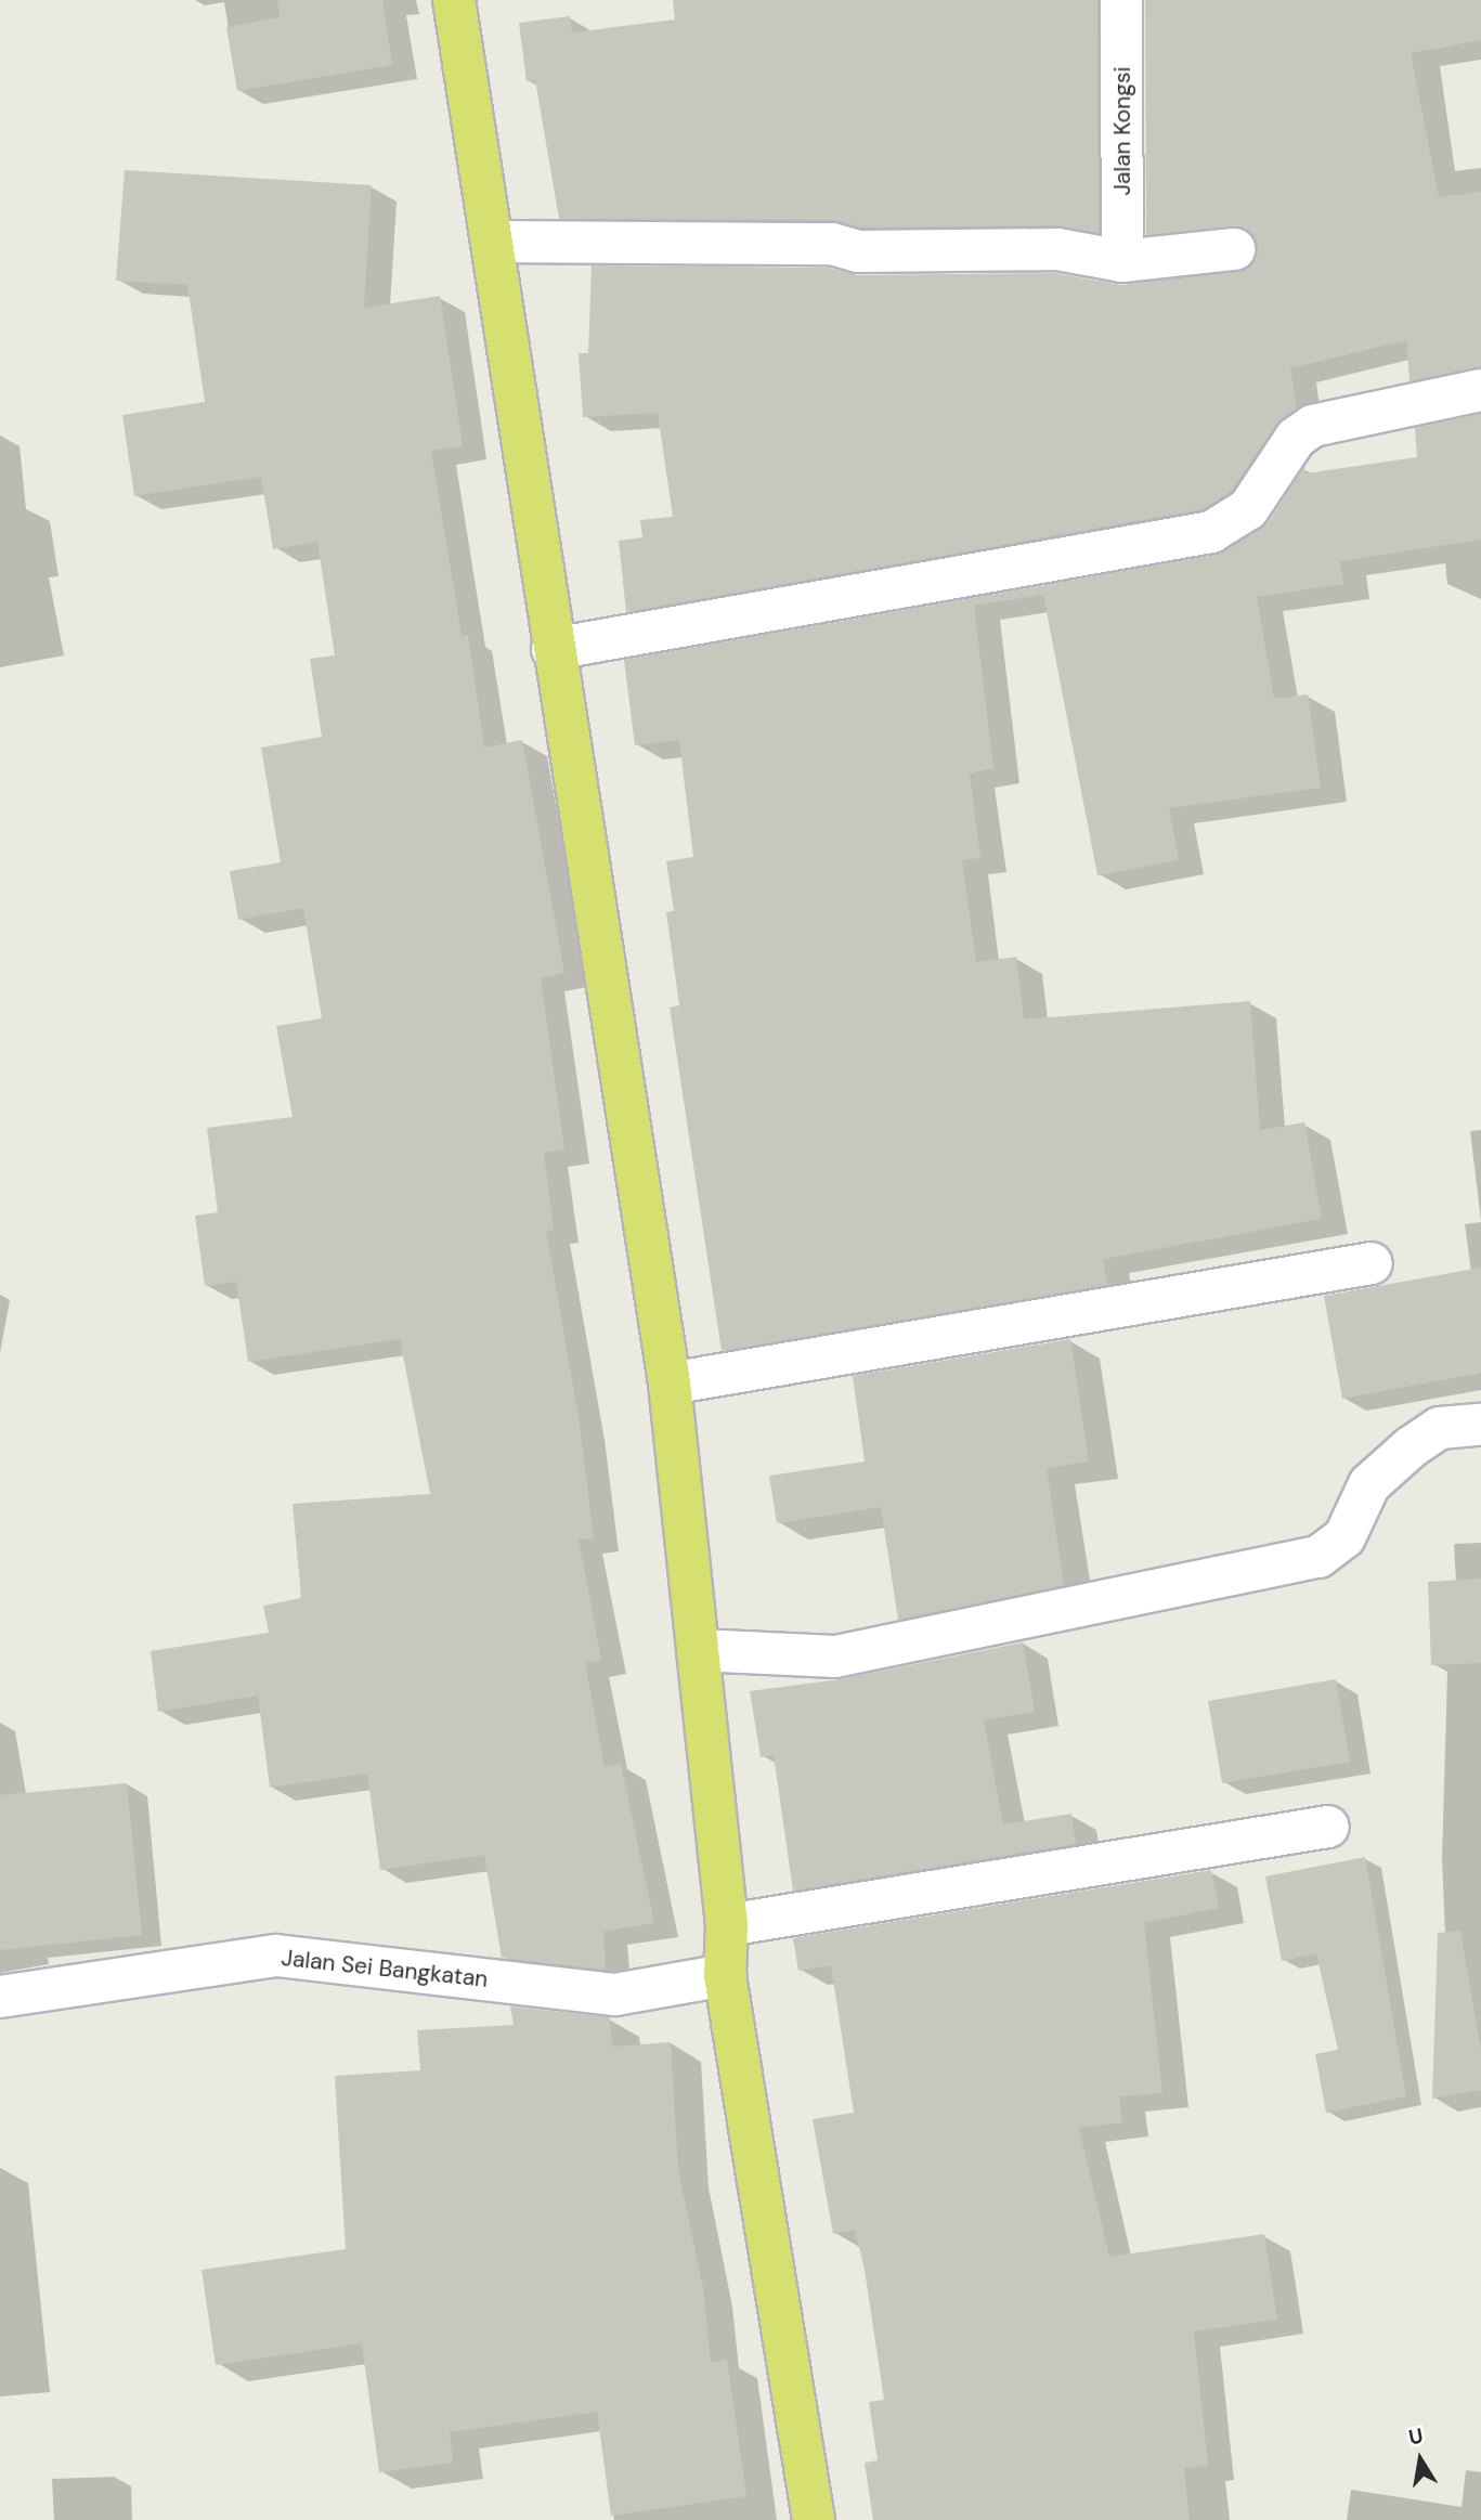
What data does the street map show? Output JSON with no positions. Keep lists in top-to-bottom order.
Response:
{
  "streets": {
    "street": ["Jalan Kongsi", "Jalan Sei Bangkatan"]
  },
  "north": "top"
}
